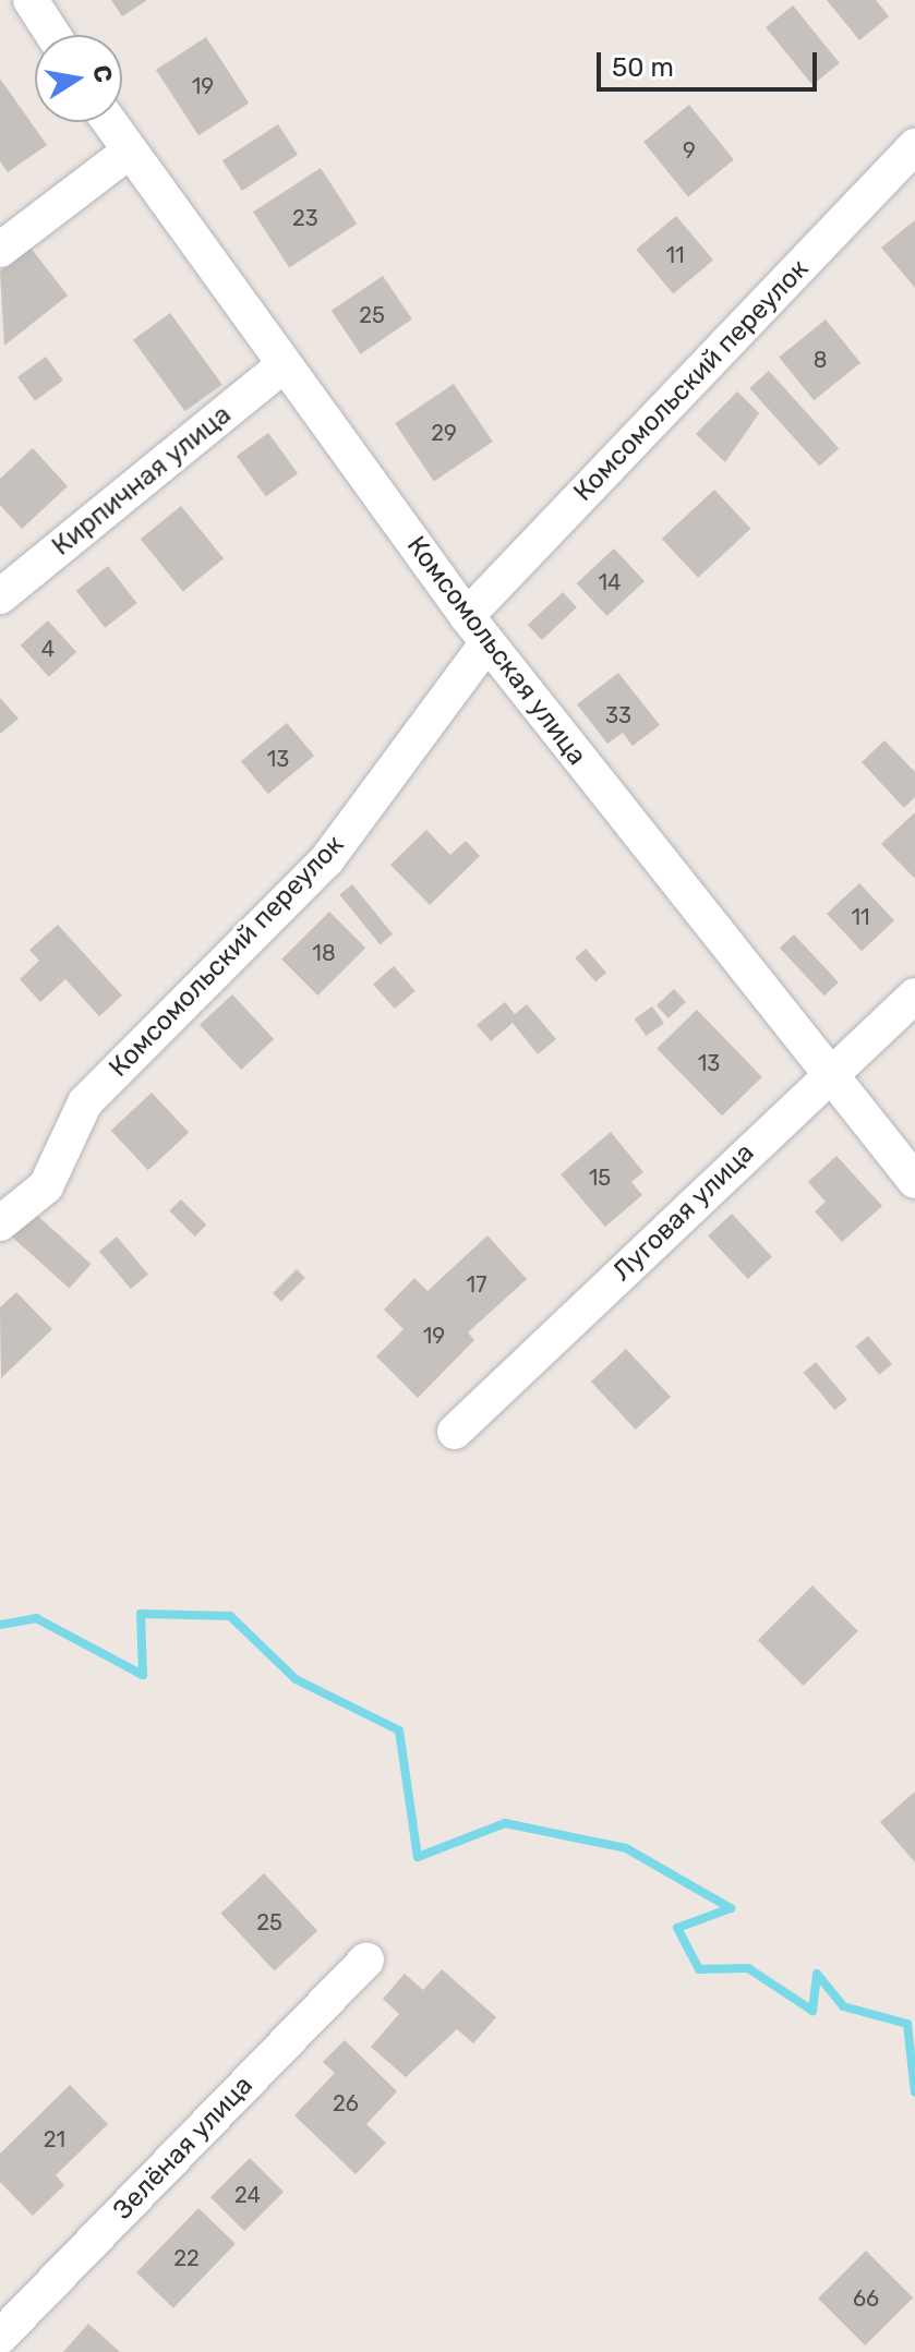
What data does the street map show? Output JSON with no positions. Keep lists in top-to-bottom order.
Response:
{
  "streets": {
    "street": [
      "Комсомольский переулок",
      "Кирпичная улица",
      "Комсомольская улица",
      "Луговая улица",
      "Зелёная улица"
    ]
  },
  "crossings": [
    ["Комсомольский переулок", "Комсомольская улица"],
    ["Кирпичная улица", "Комсомольская улица"],
    ["Комсомольская улица", "Луговая улица"]
  ],
  "house_numbers": [
    "19",
    "9",
    "23",
    "11",
    "25",
    "8",
    "29",
    "14",
    "4",
    "33",
    "13",
    "11",
    "18",
    "13",
    "15",
    "17",
    "19",
    "25",
    "26",
    "21",
    "24",
    "22",
    "66"
  ],
  "scale_bar": "50 m",
  "north": "right"
}
